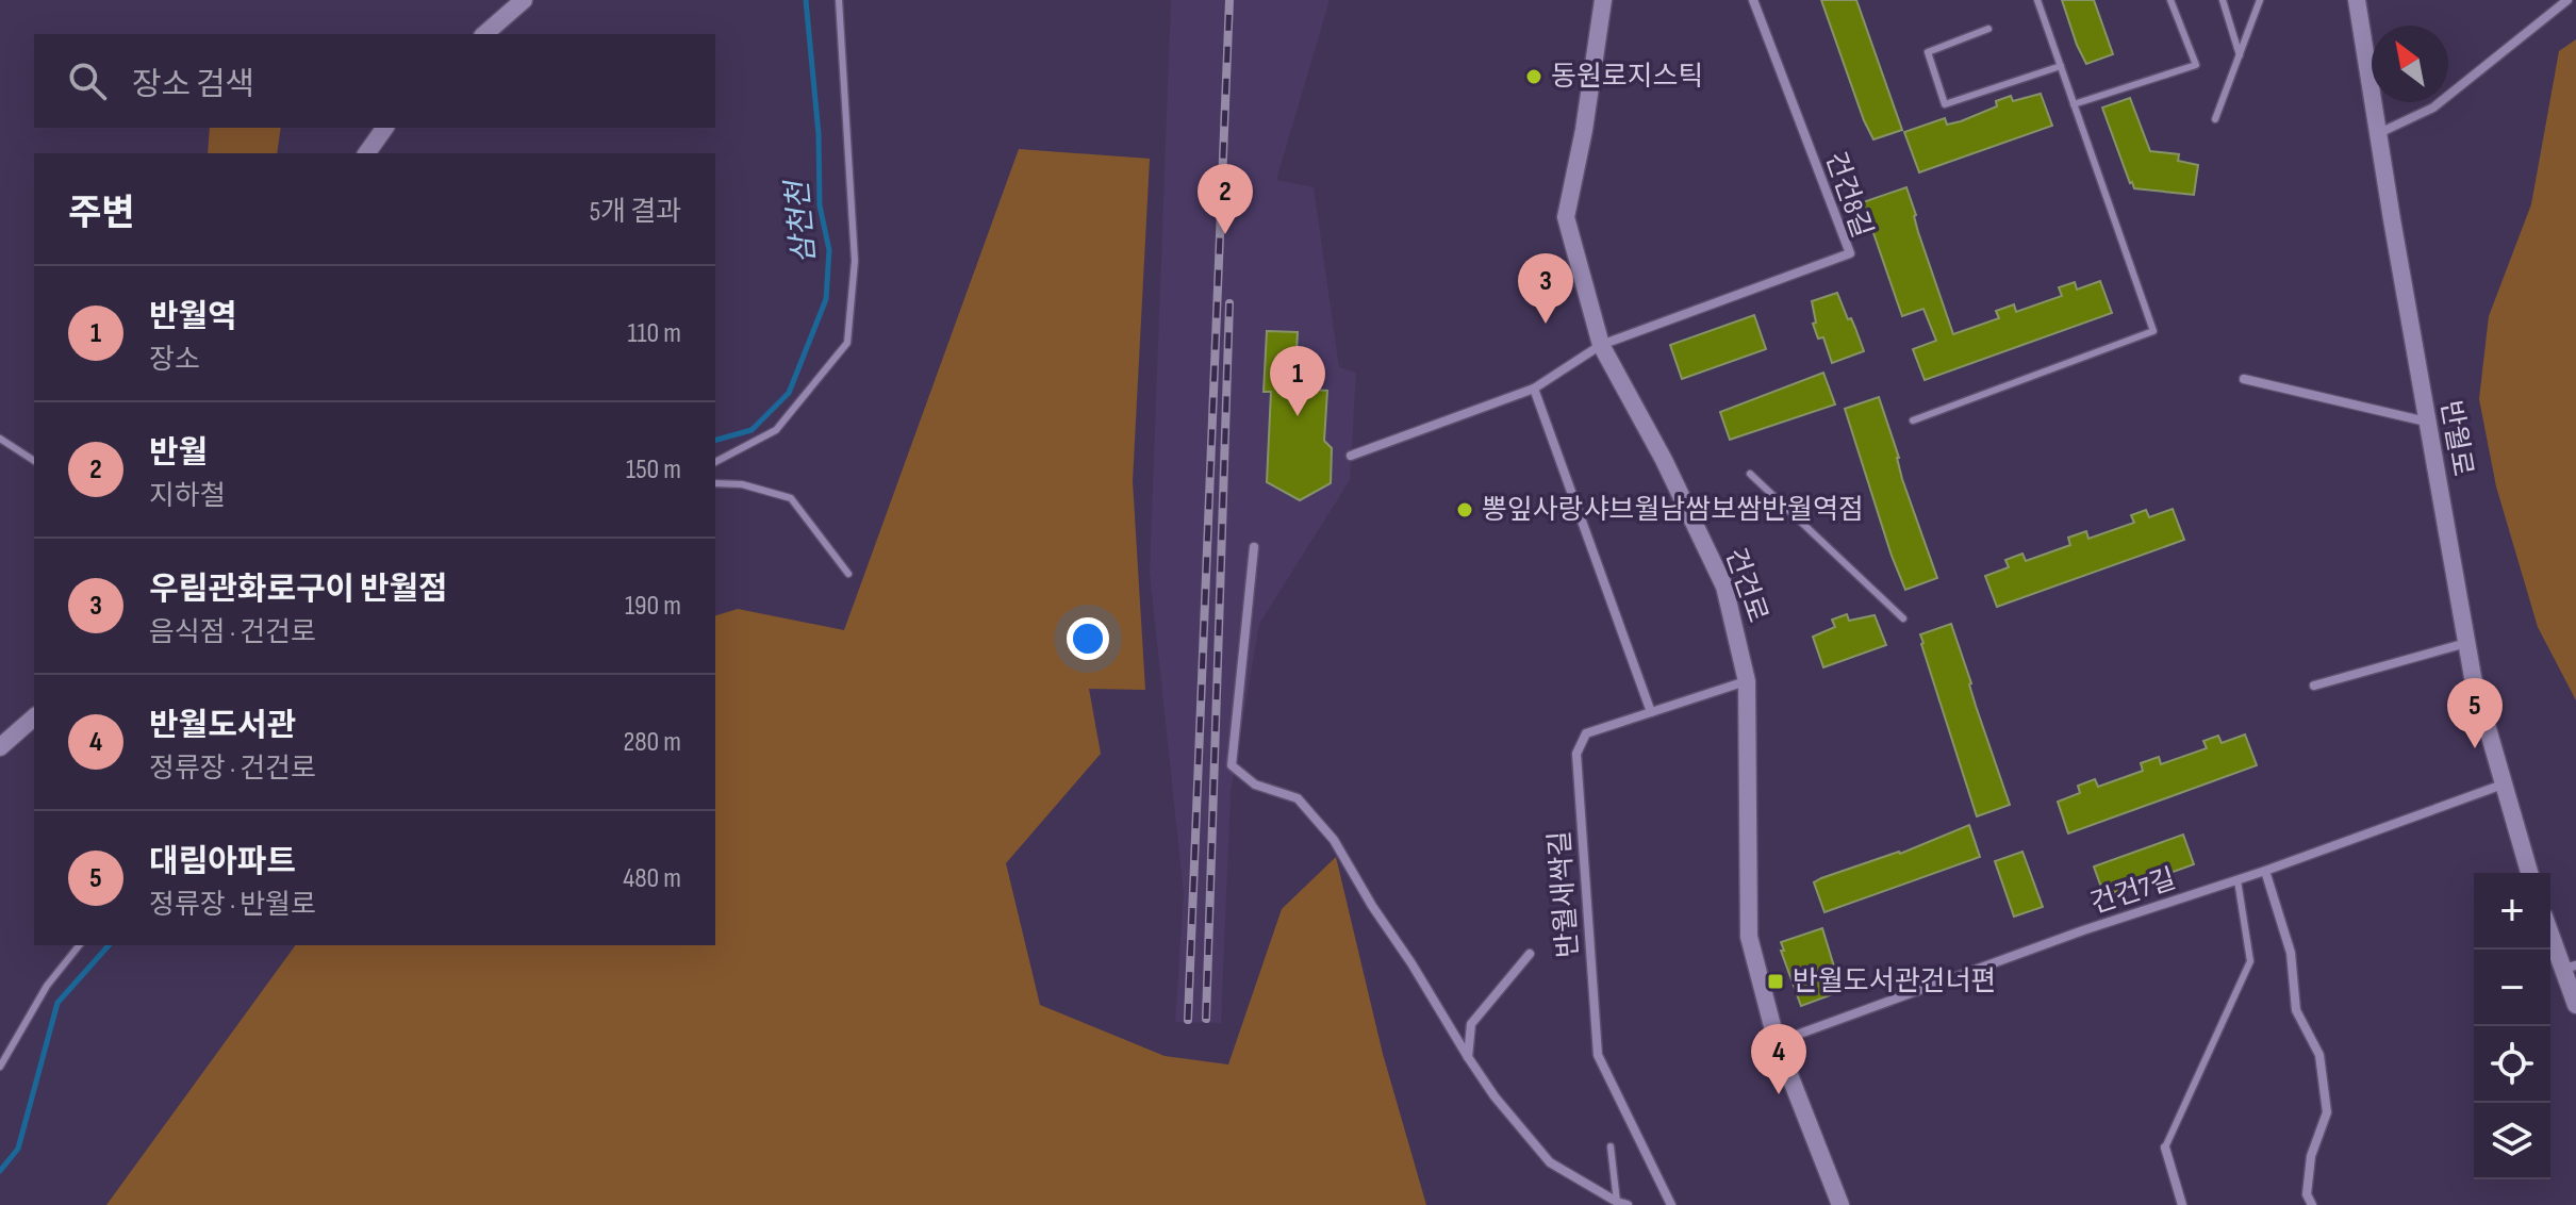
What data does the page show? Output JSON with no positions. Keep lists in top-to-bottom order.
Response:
{
  "streets": {
    "street": [
      "건건8길",
      "반월로",
      "건건로",
      "건건7길",
      "반월새싹길"
    ]
  },
  "crossings": [
    ["건건8길", "건건로"],
    ["반월로", "건건7길"],
    ["건건로", "건건7길"],
    ["건건로", "반월새싹길"]
  ],
  "water": ["삼천천"],
  "places": {
    "other": ["동원로지스틱", "뽕잎사랑샤브월남쌈보쌈반월역점"],
    "transit": ["반월도서관건너편"]
  },
  "north": "top left",
  "page": {
    "search": "장소 검색",
    "heading": ["주변", "5개 결과"],
    "pins": [
      "2",
      "3",
      "1",
      "5",
      "4"
    ],
    "list": [
      {
        "mark": "1",
        "name": "반월역",
        "note": "장소",
        "value": "110 m"
      },
      {
        "mark": "2",
        "name": "반월",
        "note": "지하철",
        "value": "150 m"
      },
      {
        "mark": "3",
        "name": "우림관화로구이 반월점",
        "note": "음식점 · 건건로",
        "value": "190 m"
      },
      {
        "mark": "4",
        "name": "반월도서관",
        "note": "정류장 · 건건로",
        "value": "280 m"
      },
      {
        "mark": "5",
        "name": "대림아파트",
        "note": "정류장 · 반월로",
        "value": "480 m"
      }
    ],
    "map_buttons": ["+", "−"]
  }
}
